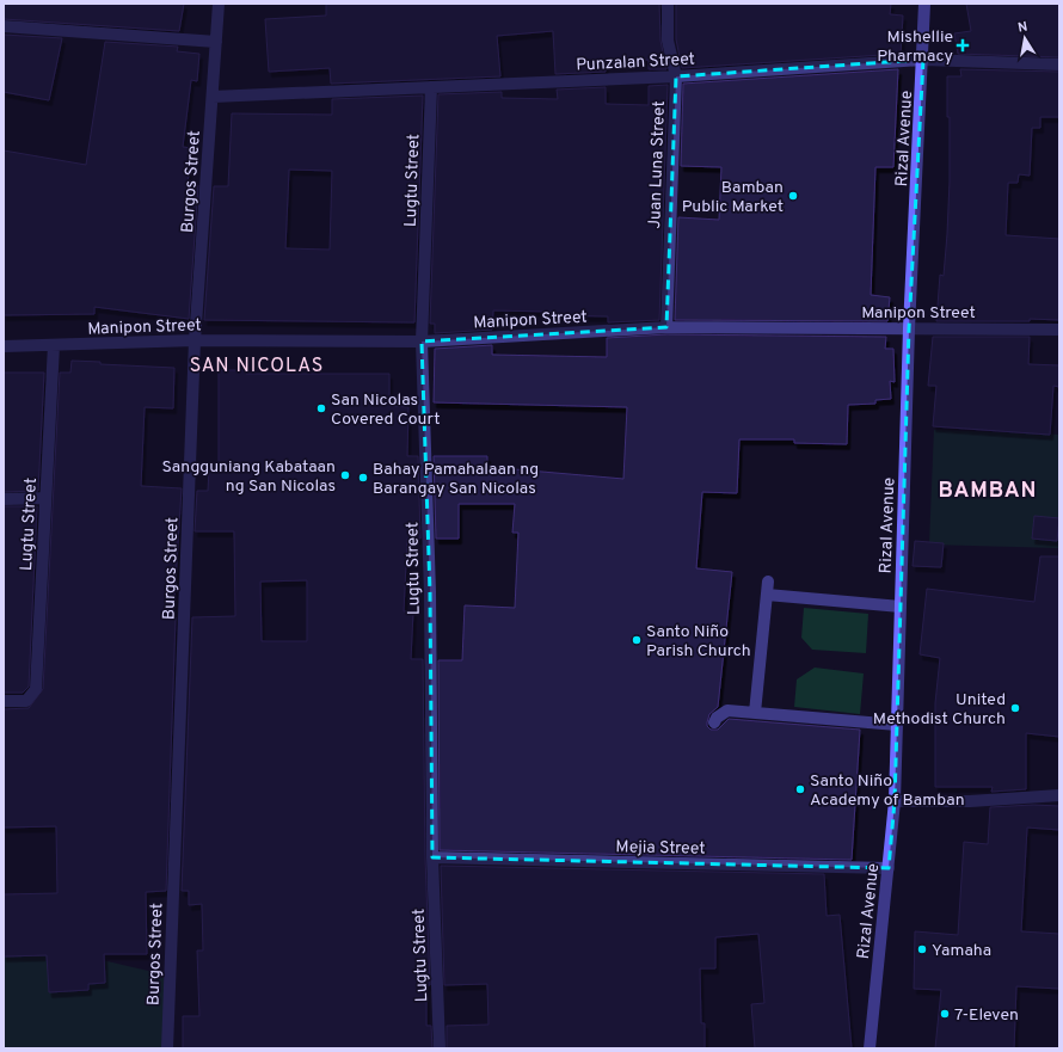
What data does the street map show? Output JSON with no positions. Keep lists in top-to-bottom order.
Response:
{
  "streets": {
    "street": [
      "Punzalan Street",
      "Rizal Avenue",
      "Juan Luna Street",
      "Lugtu Street",
      "Burgos Street",
      "Manipon Street",
      "Mejia Street"
    ]
  },
  "crossings": [
    ["Punzalan Street", "Rizal Avenue"],
    ["Punzalan Street", "Juan Luna Street"],
    ["Punzalan Street", "Lugtu Street"],
    ["Punzalan Street", "Burgos Street"],
    ["Rizal Avenue", "Manipon Street"],
    ["Rizal Avenue", "Mejia Street"],
    ["Juan Luna Street", "Manipon Street"],
    ["Lugtu Street", "Manipon Street"],
    ["Lugtu Street", "Mejia Street"],
    ["Burgos Street", "Manipon Street"]
  ],
  "districts": ["SAN NICOLAS", "BAMBAN"],
  "places": {
    "health": ["Mishellie Pharmacy"],
    "other": [
      "Bamban Public Market",
      "San Nicolas Covered Court",
      "Sangguniang Kabataan ng San Nicolas",
      "Bahay Pamahalaan ng Barangay San Nicolas",
      "Santo Niño Parish Church",
      "United Methodist Church",
      "Santo Niño Academy of Bamban",
      "Yamaha",
      "7-Eleven"
    ]
  },
  "north": "top"
}
